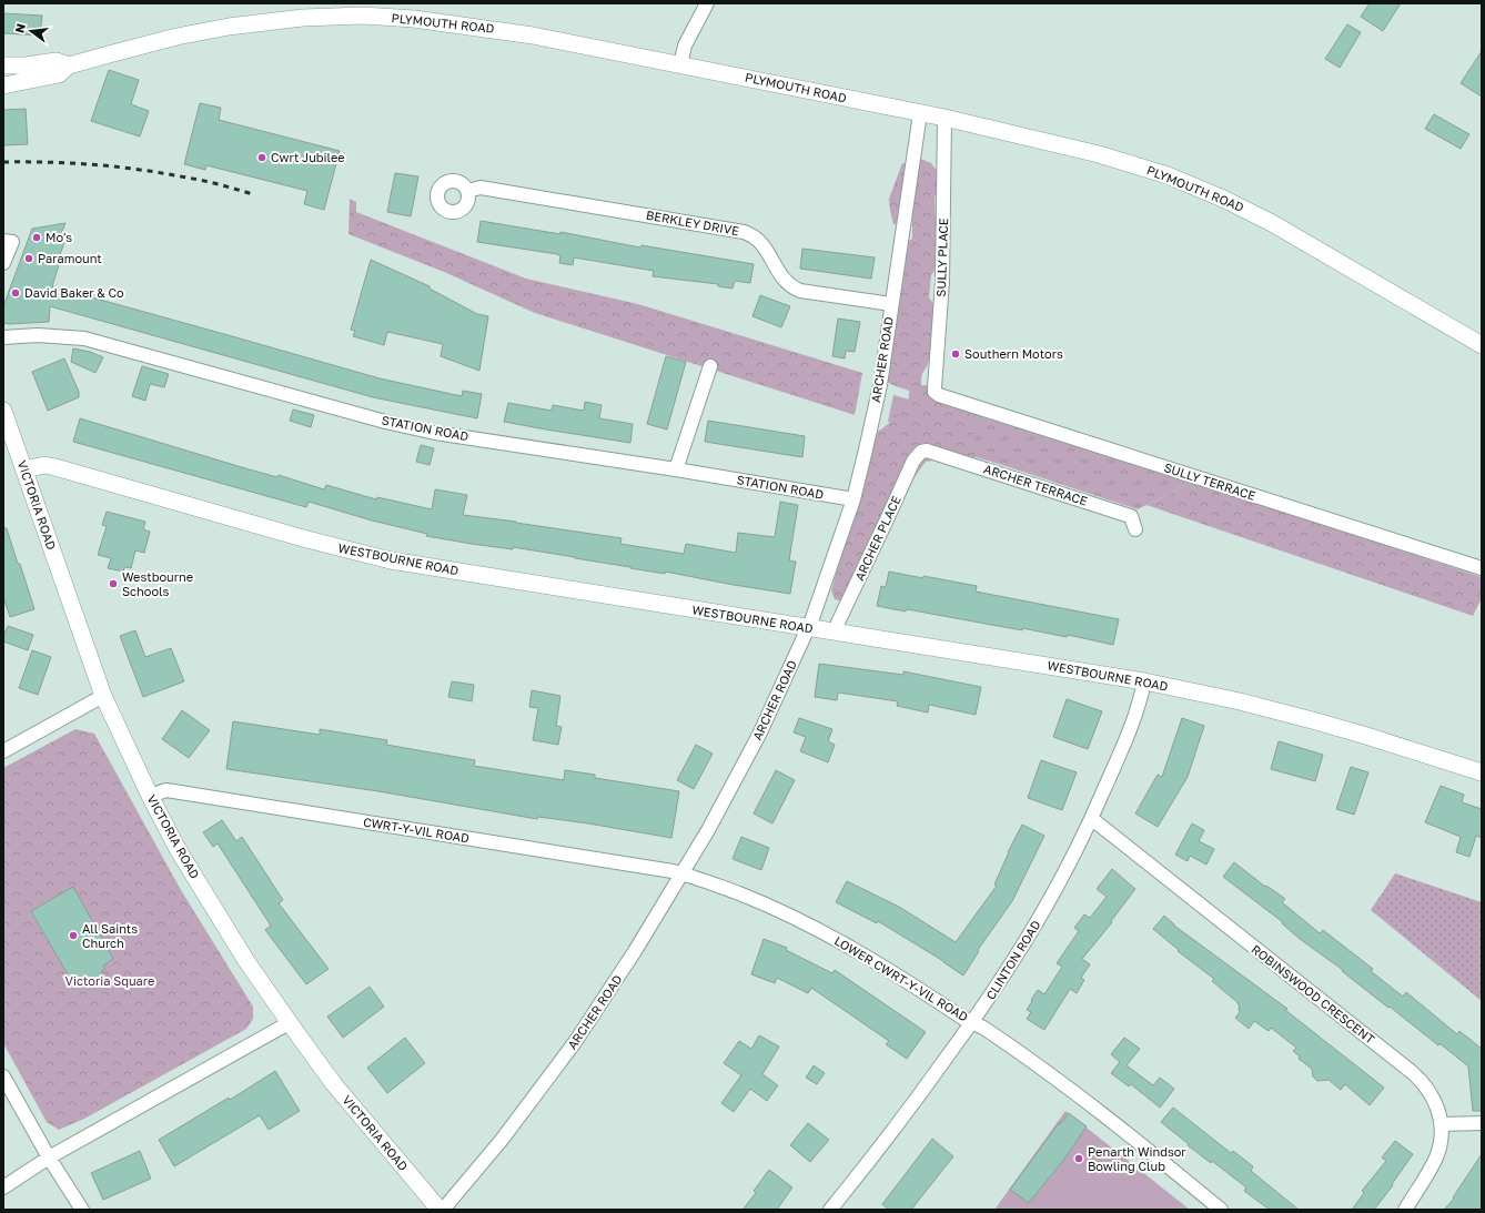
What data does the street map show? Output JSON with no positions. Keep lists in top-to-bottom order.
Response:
{
  "streets": {
    "street": [
      "PLYMOUTH ROAD",
      "BERKLEY DRIVE",
      "SULLY PLACE",
      "ARCHER ROAD",
      "STATION ROAD",
      "SULLY TERRACE",
      "ARCHER TERRACE",
      "VICTORIA ROAD",
      "ARCHER PLACE",
      "WESTBOURNE ROAD",
      "CWRT-Y-VIL ROAD",
      "CLINTON ROAD",
      "LOWER CWRT-Y-VIL ROAD",
      "ROBINSWOOD CRESCENT"
    ]
  },
  "crossings": [
    ["PLYMOUTH ROAD", "SULLY PLACE"],
    ["PLYMOUTH ROAD", "ARCHER ROAD"],
    ["BERKLEY DRIVE", "ARCHER ROAD"],
    ["SULLY PLACE", "SULLY TERRACE"],
    ["ARCHER ROAD", "STATION ROAD"],
    ["ARCHER ROAD", "WESTBOURNE ROAD"],
    ["ARCHER ROAD", "CWRT-Y-VIL ROAD"],
    ["ARCHER ROAD", "LOWER CWRT-Y-VIL ROAD"],
    ["ARCHER TERRACE", "ARCHER PLACE"],
    ["VICTORIA ROAD", "WESTBOURNE ROAD"],
    ["VICTORIA ROAD", "CWRT-Y-VIL ROAD"],
    ["ARCHER PLACE", "WESTBOURNE ROAD"],
    ["WESTBOURNE ROAD", "CLINTON ROAD"],
    ["CWRT-Y-VIL ROAD", "LOWER CWRT-Y-VIL ROAD"],
    ["CLINTON ROAD", "LOWER CWRT-Y-VIL ROAD"],
    ["CLINTON ROAD", "ROBINSWOOD CRESCENT"]
  ],
  "parks": ["Victoria Square"],
  "places": [
    "Cwrt Jubilee",
    "Mo's",
    "Paramount",
    "David Baker & Co",
    "Southern Motors",
    "Westbourne Schools",
    "All Saints Church",
    "Penarth Windsor Bowling Club"
  ],
  "north": "left"
}
